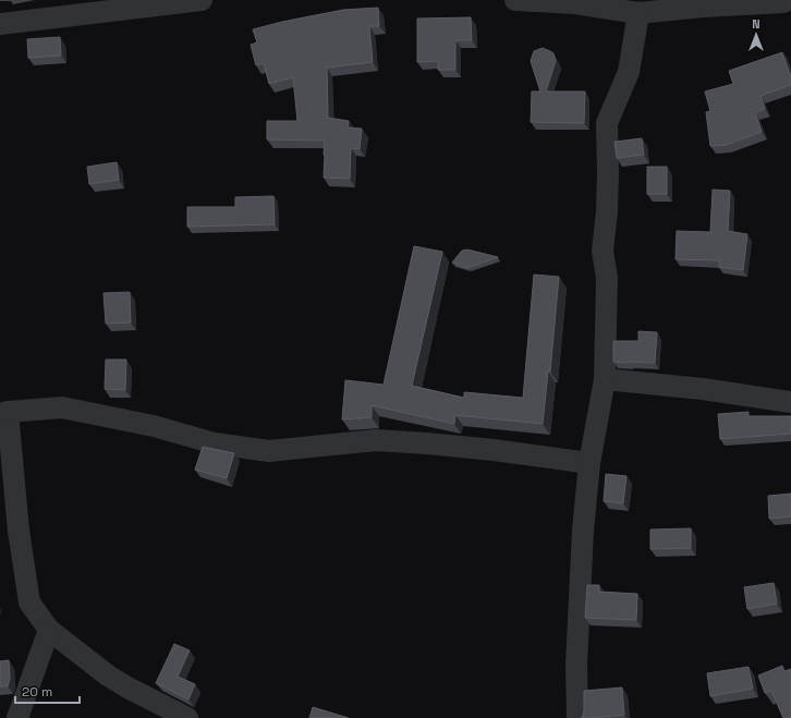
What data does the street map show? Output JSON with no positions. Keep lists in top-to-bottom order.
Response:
{
  "scale_bar": "20 m",
  "north": "top"
}
